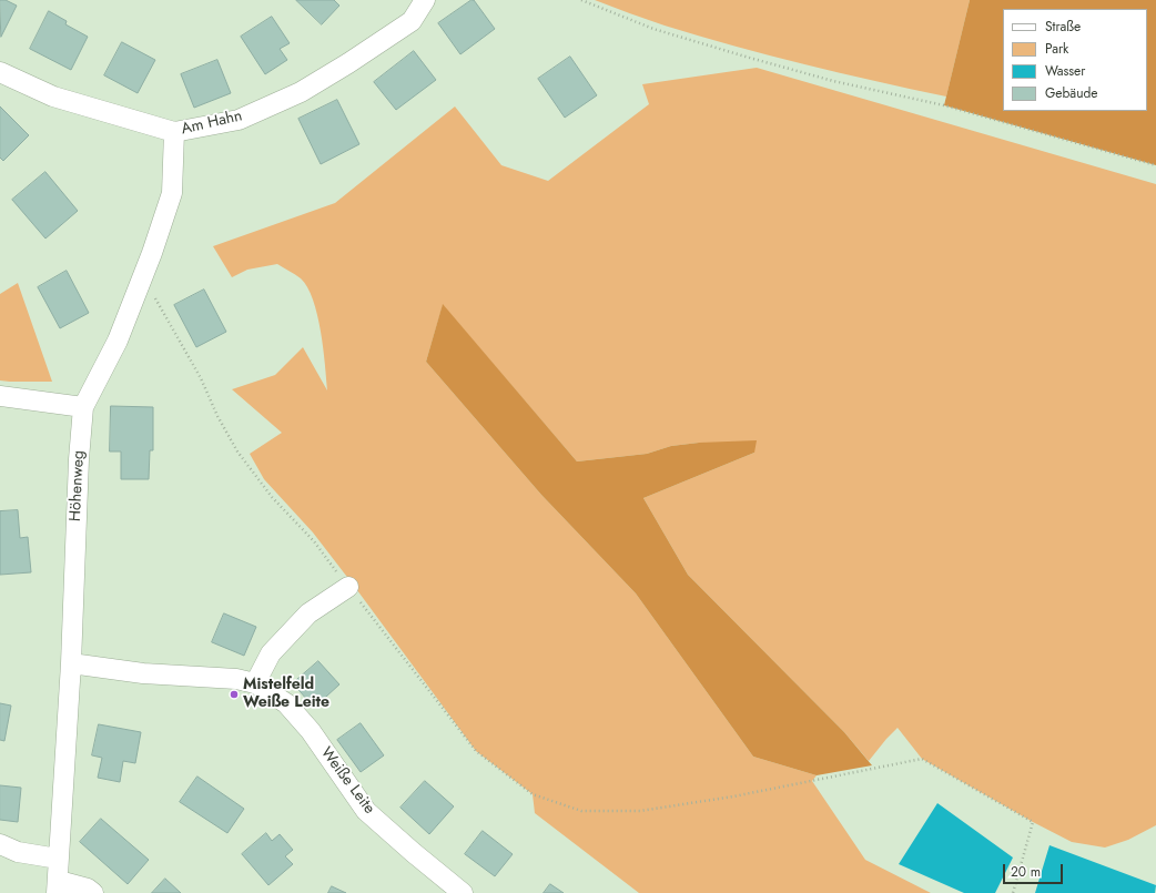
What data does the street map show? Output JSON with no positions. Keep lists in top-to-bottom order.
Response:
{
  "streets": {
    "street": ["Am Hahn", "Höhenweg", "Weiße Leite"]
  },
  "crossings": [
    ["Am Hahn", "Höhenweg"],
    ["Höhenweg", "Weiße Leite"]
  ],
  "places": ["Mistelfeld Weiße Leite"],
  "legend": [
    "Straße",
    "Park",
    "Wasser",
    "Gebäude"
  ],
  "scale_bar": "20 m"
}
